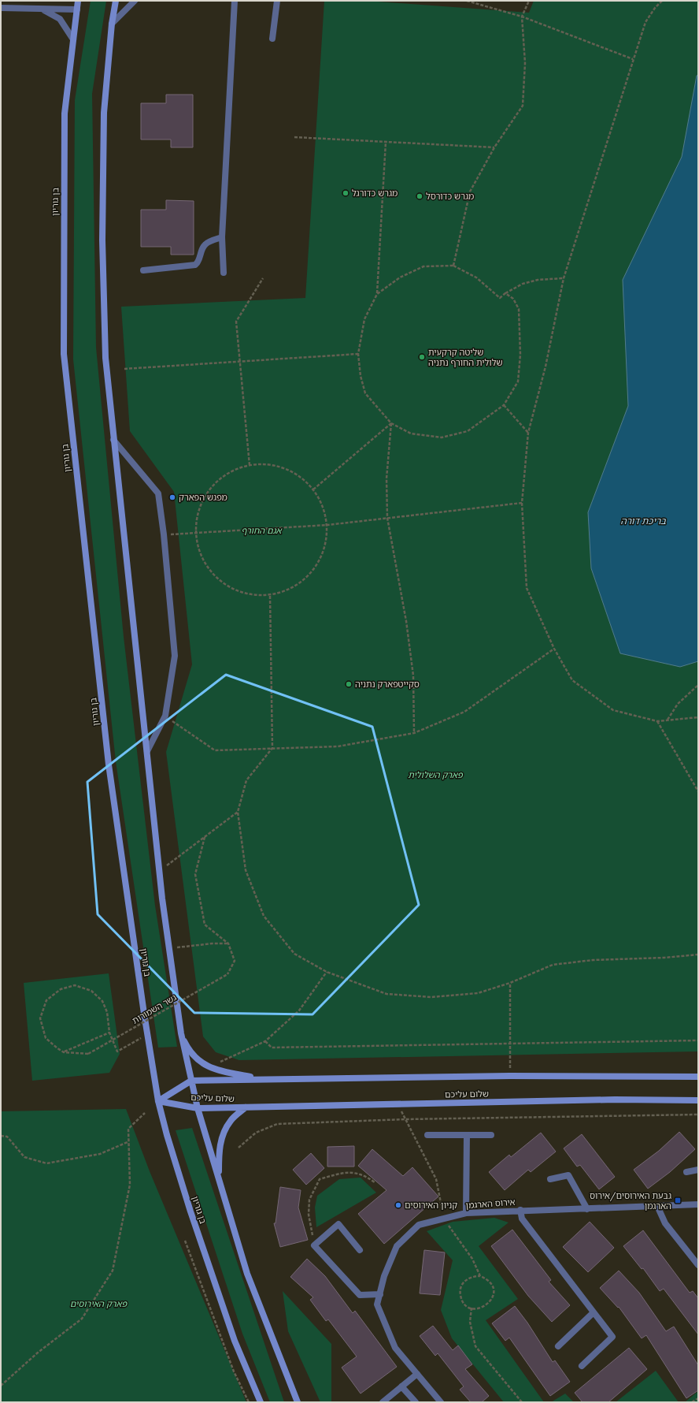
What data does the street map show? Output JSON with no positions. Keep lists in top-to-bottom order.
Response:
{
  "streets": {
    "main road": ["בן גוריון", "שלום עליכם"],
    "street": ["אירוס הארגמן"],
    "path": ["גשר השמורות"]
  },
  "crossings": [
    ["בן גוריון", "שלום עליכם"]
  ],
  "water": ["בריכת דורה"],
  "parks": ["אגם החורף", "פארק השלולית", "פארק האירוסים"],
  "places": {
    "other": [
      "מגרש כדורגל",
      "מגרש כדורסל",
      "שליטה קרקעית שלולית החורף נתניה",
      "מפגש הפארק",
      "סקייטפארק נתניה",
      "קניון האירוסים"
    ],
    "transit": ["גבעת האירוסים/אירוס הארגמן"]
  }
}
